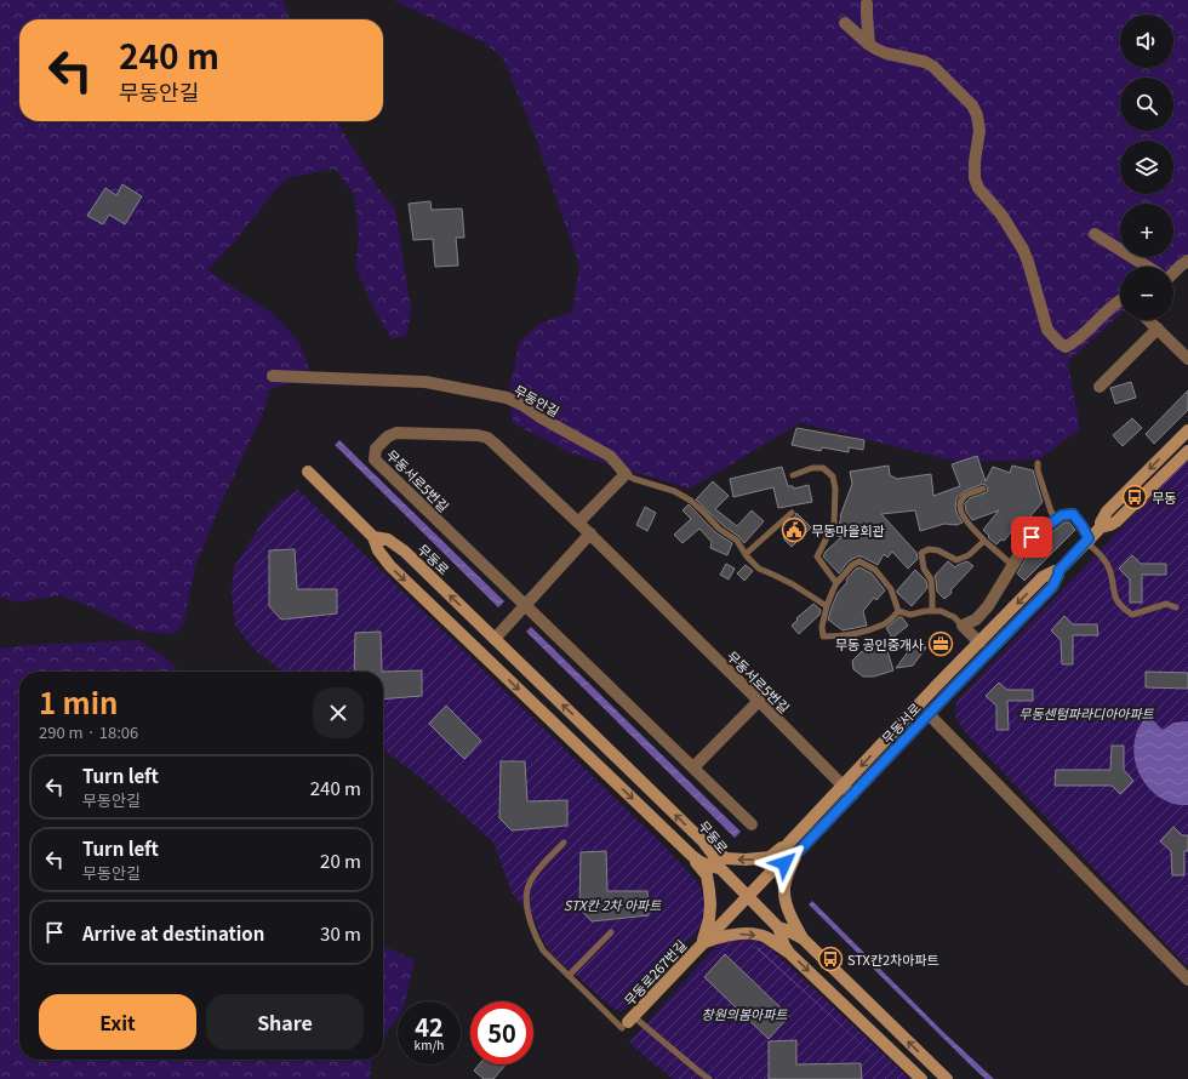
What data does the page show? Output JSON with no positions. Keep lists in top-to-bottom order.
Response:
{
  "streets": {
    "main road": ["무동로", "무동서로", "무동로267번길"],
    "street": ["무동안길", "무동서로5번길"]
  },
  "crossings": [
    ["무동서로5번길", "무동서로"],
    ["무동서로", "무동로267번길"]
  ],
  "parks": ["무동센텀파라디아아파트", "STX칸 2차 아파트", "창원의봄아파트"],
  "places": {
    "bus stop": ["무동", "STX칸2차아파트"],
    "public building": ["무동마을회관"],
    "office": ["무동 공인중개사"]
  },
  "page": {
    "map_buttons": ["+", "−"],
    "turn": ["240 m", "무동안길"],
    "heading": ["1 min", "290 m · 18:06"],
    "list": [
      {
        "name": "Turn left",
        "note": "무동안길",
        "value": "240 m"
      },
      {
        "name": "Turn left",
        "note": "무동안길",
        "value": "20 m"
      },
      {
        "name": "Arrive at destination",
        "value": "30 m"
      }
    ],
    "buttons": ["Exit", "Share"],
    "speed": "42 km/h",
    "limit": "50"
  }
}
